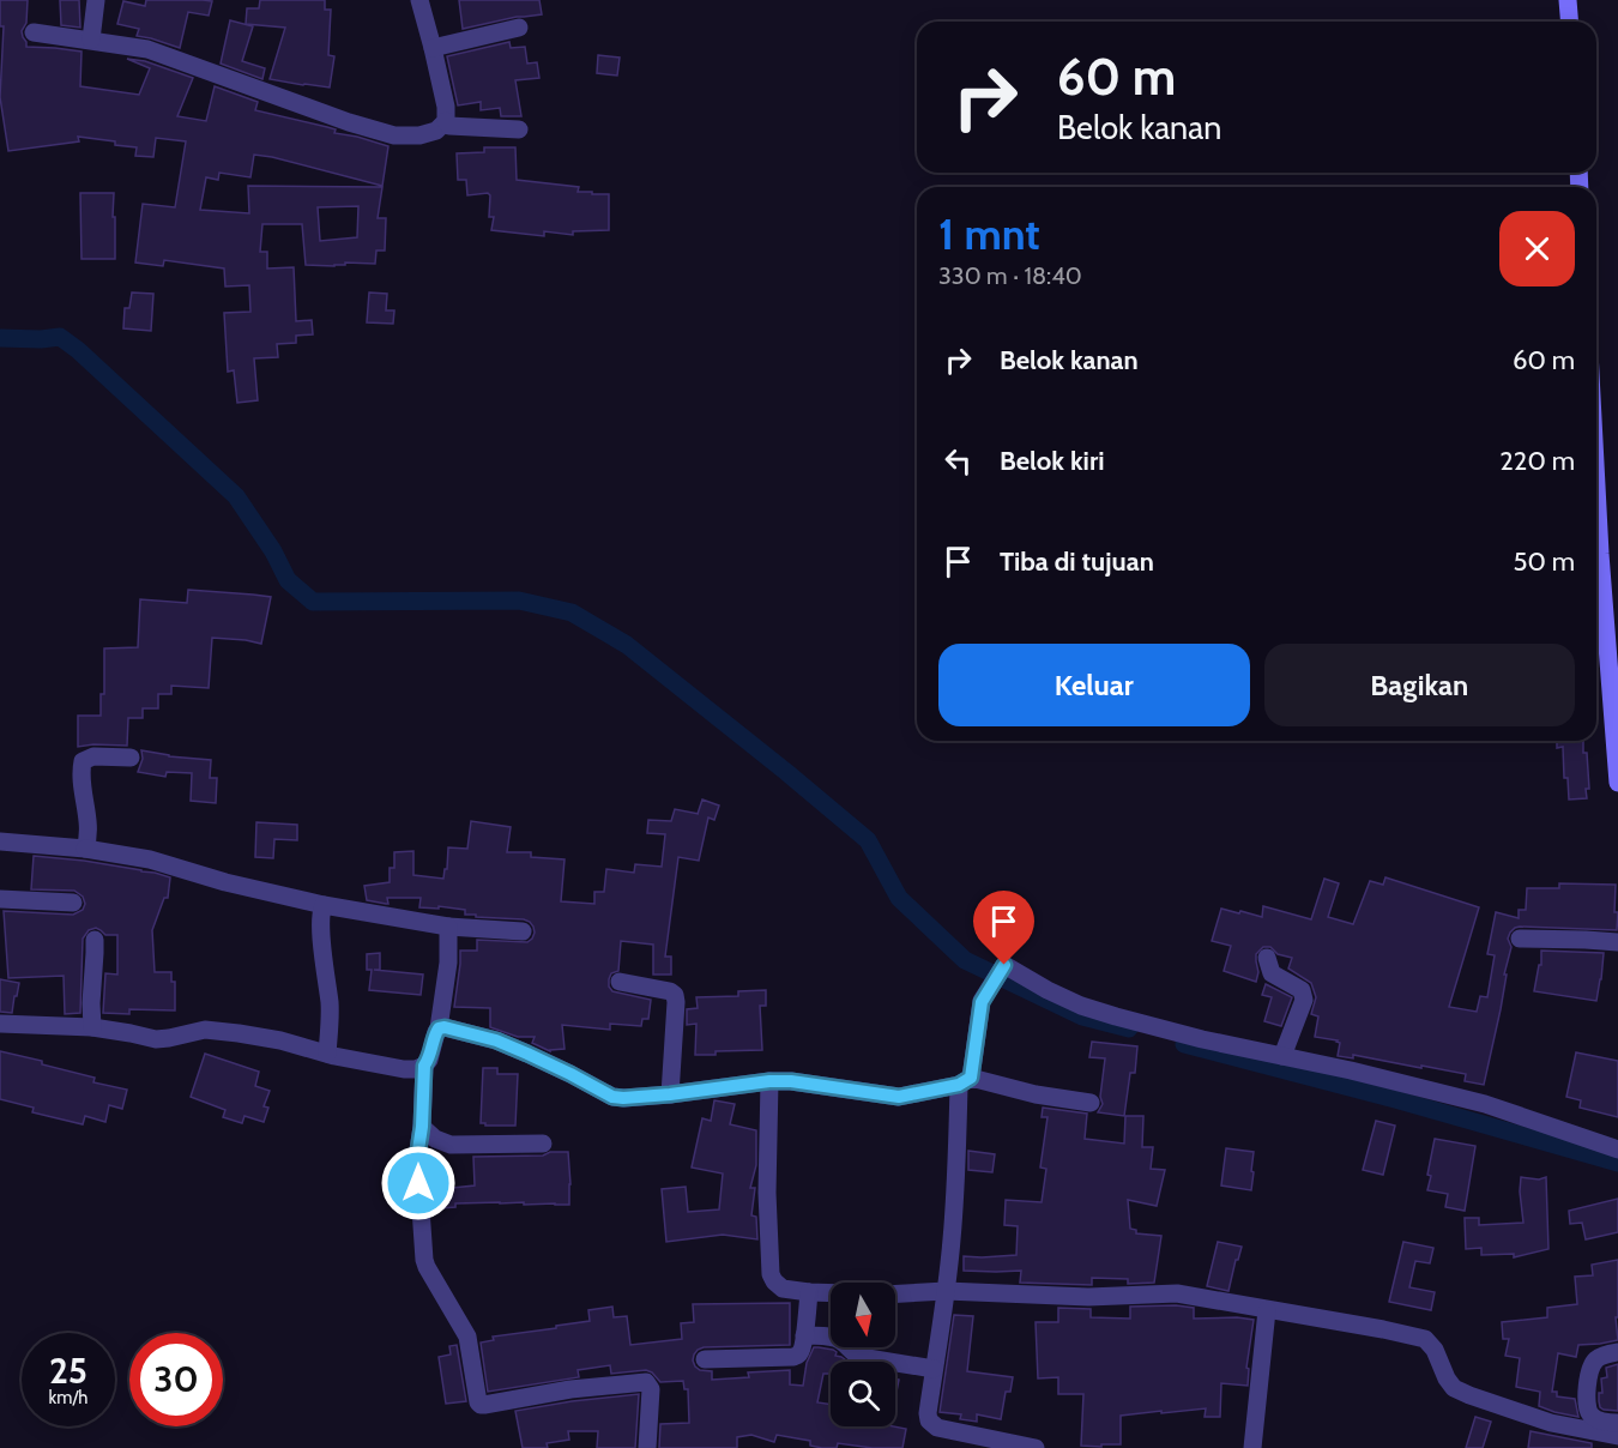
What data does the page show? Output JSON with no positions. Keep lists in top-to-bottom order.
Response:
{
  "north": "bottom",
  "page": {
    "turn": ["60 m", "Belok kanan"],
    "heading": ["1 mnt", "330 m · 18:40"],
    "list": [
      {
        "name": "Belok kanan",
        "value": "60 m"
      },
      {
        "name": "Belok kiri",
        "value": "220 m"
      },
      {
        "name": "Tiba di tujuan",
        "value": "50 m"
      }
    ],
    "buttons": ["Keluar", "Bagikan"],
    "speed": "25 km/h",
    "limit": "30"
  }
}
